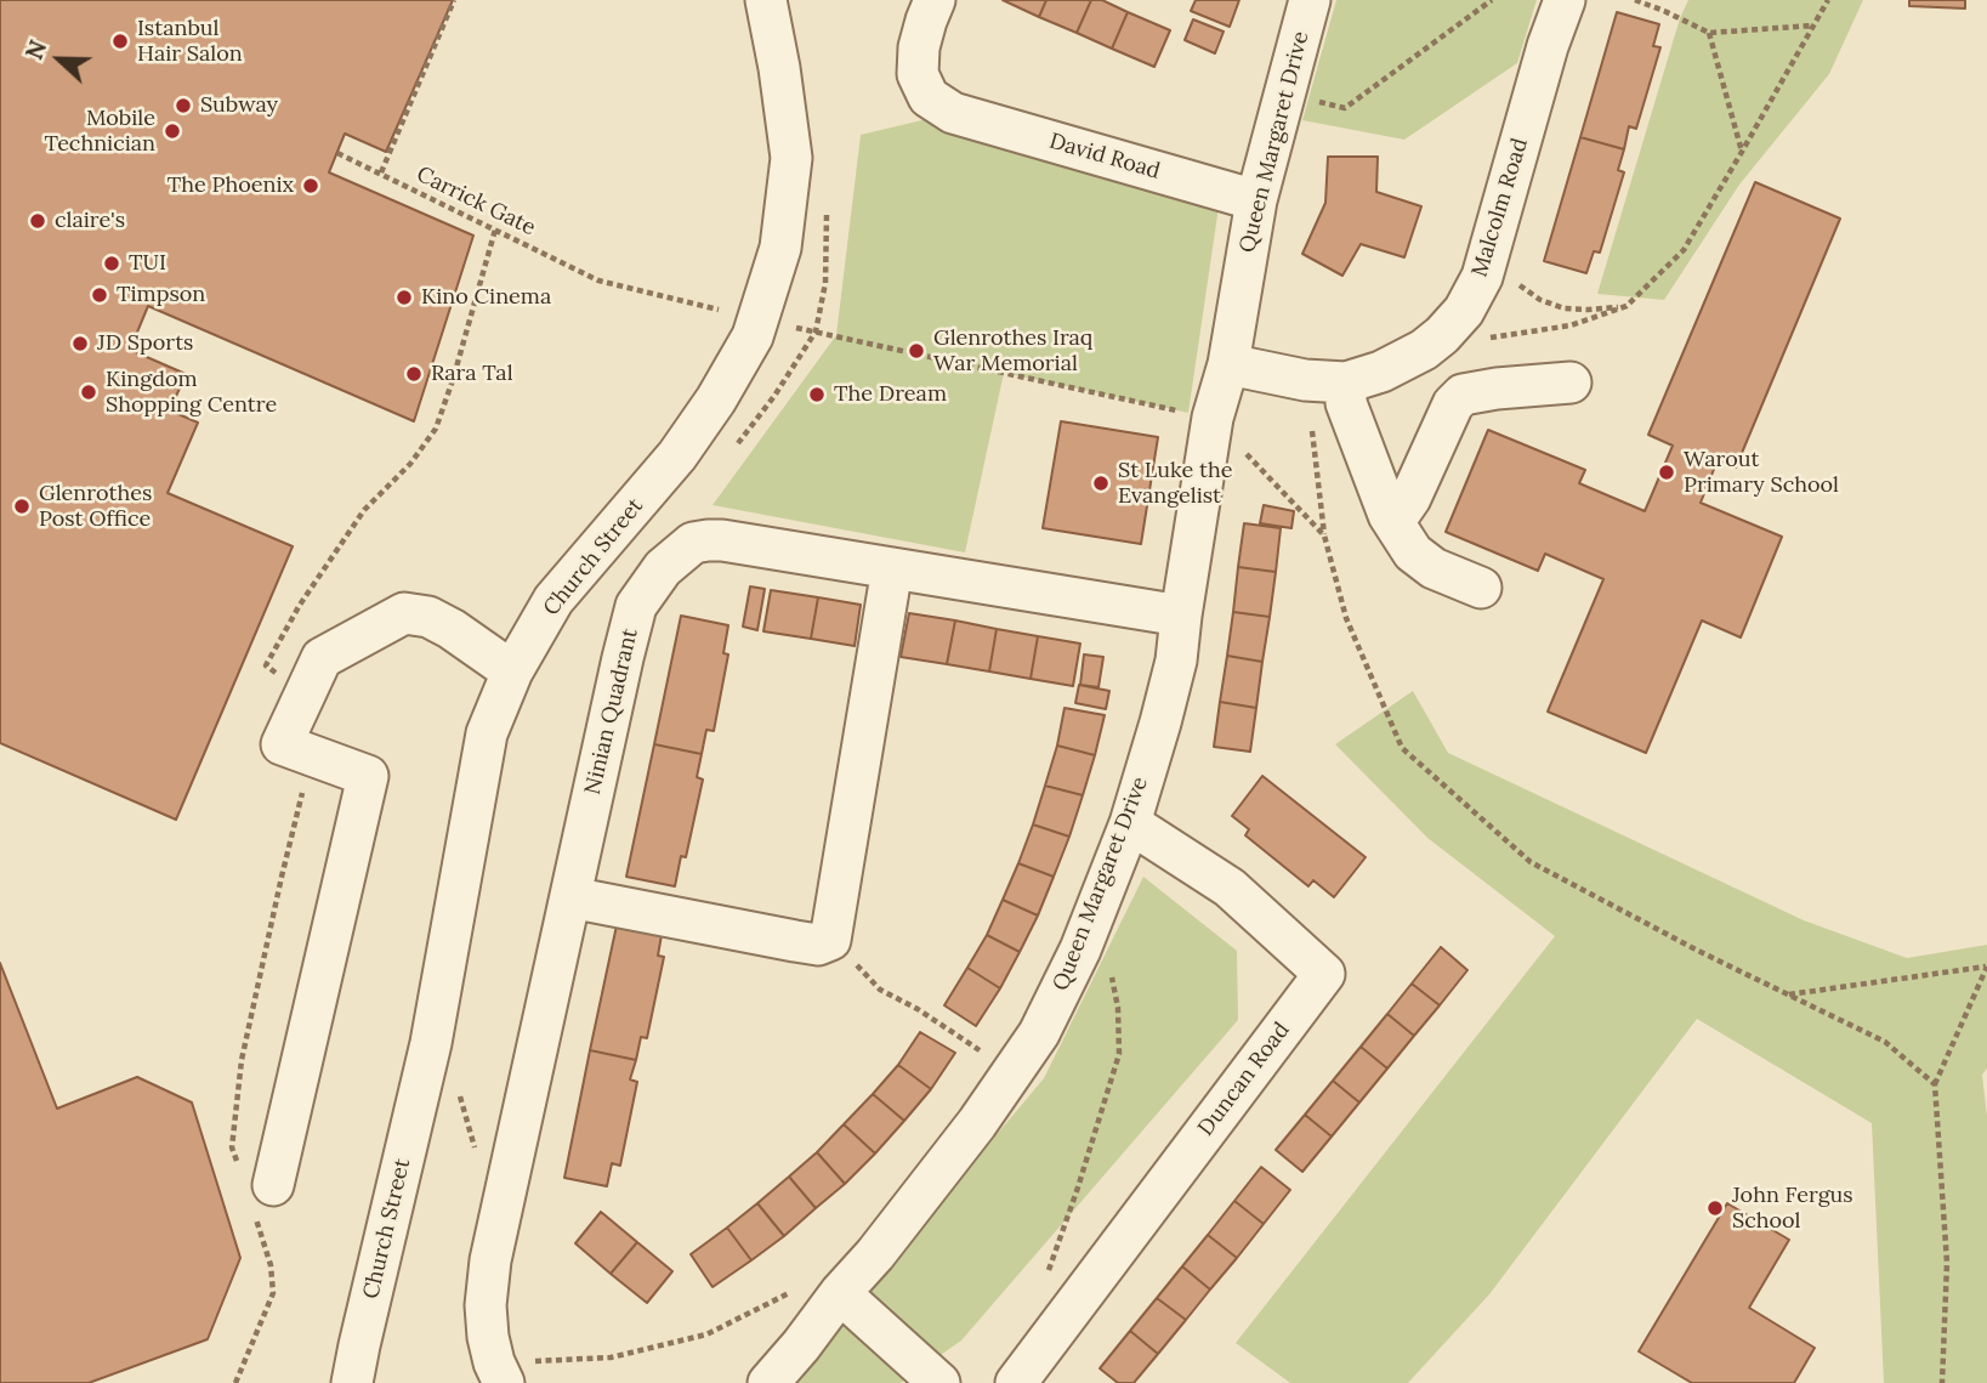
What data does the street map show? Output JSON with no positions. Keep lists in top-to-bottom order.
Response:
{
  "streets": {
    "street": [
      "Queen Margaret Drive",
      "David Road",
      "Malcolm Road",
      "Church Street",
      "Ninian Quadrant",
      "Duncan Road"
    ],
    "path": ["Carrick Gate"]
  },
  "crossings": [
    ["Queen Margaret Drive", "David Road"],
    ["Queen Margaret Drive", "Carrick Gate"],
    ["Queen Margaret Drive", "Malcolm Road"],
    ["Queen Margaret Drive", "Ninian Quadrant"],
    ["Queen Margaret Drive", "Duncan Road"],
    ["Carrick Gate", "Church Street"]
  ],
  "places": [
    "Istanbul Hair Salon",
    "Subway",
    "Mobile Technician",
    "The Phoenix",
    "claire's",
    "TUI",
    "Timpson",
    "Kino Cinema",
    "JD Sports",
    "Glenrothes Iraq War Memorial",
    "Rara Tal",
    "Kingdom Shopping Centre",
    "The Dream",
    "Warout Primary School",
    "St Luke the Evangelist",
    "Glenrothes Post Office",
    "John Fergus School"
  ],
  "north": "left"
}
